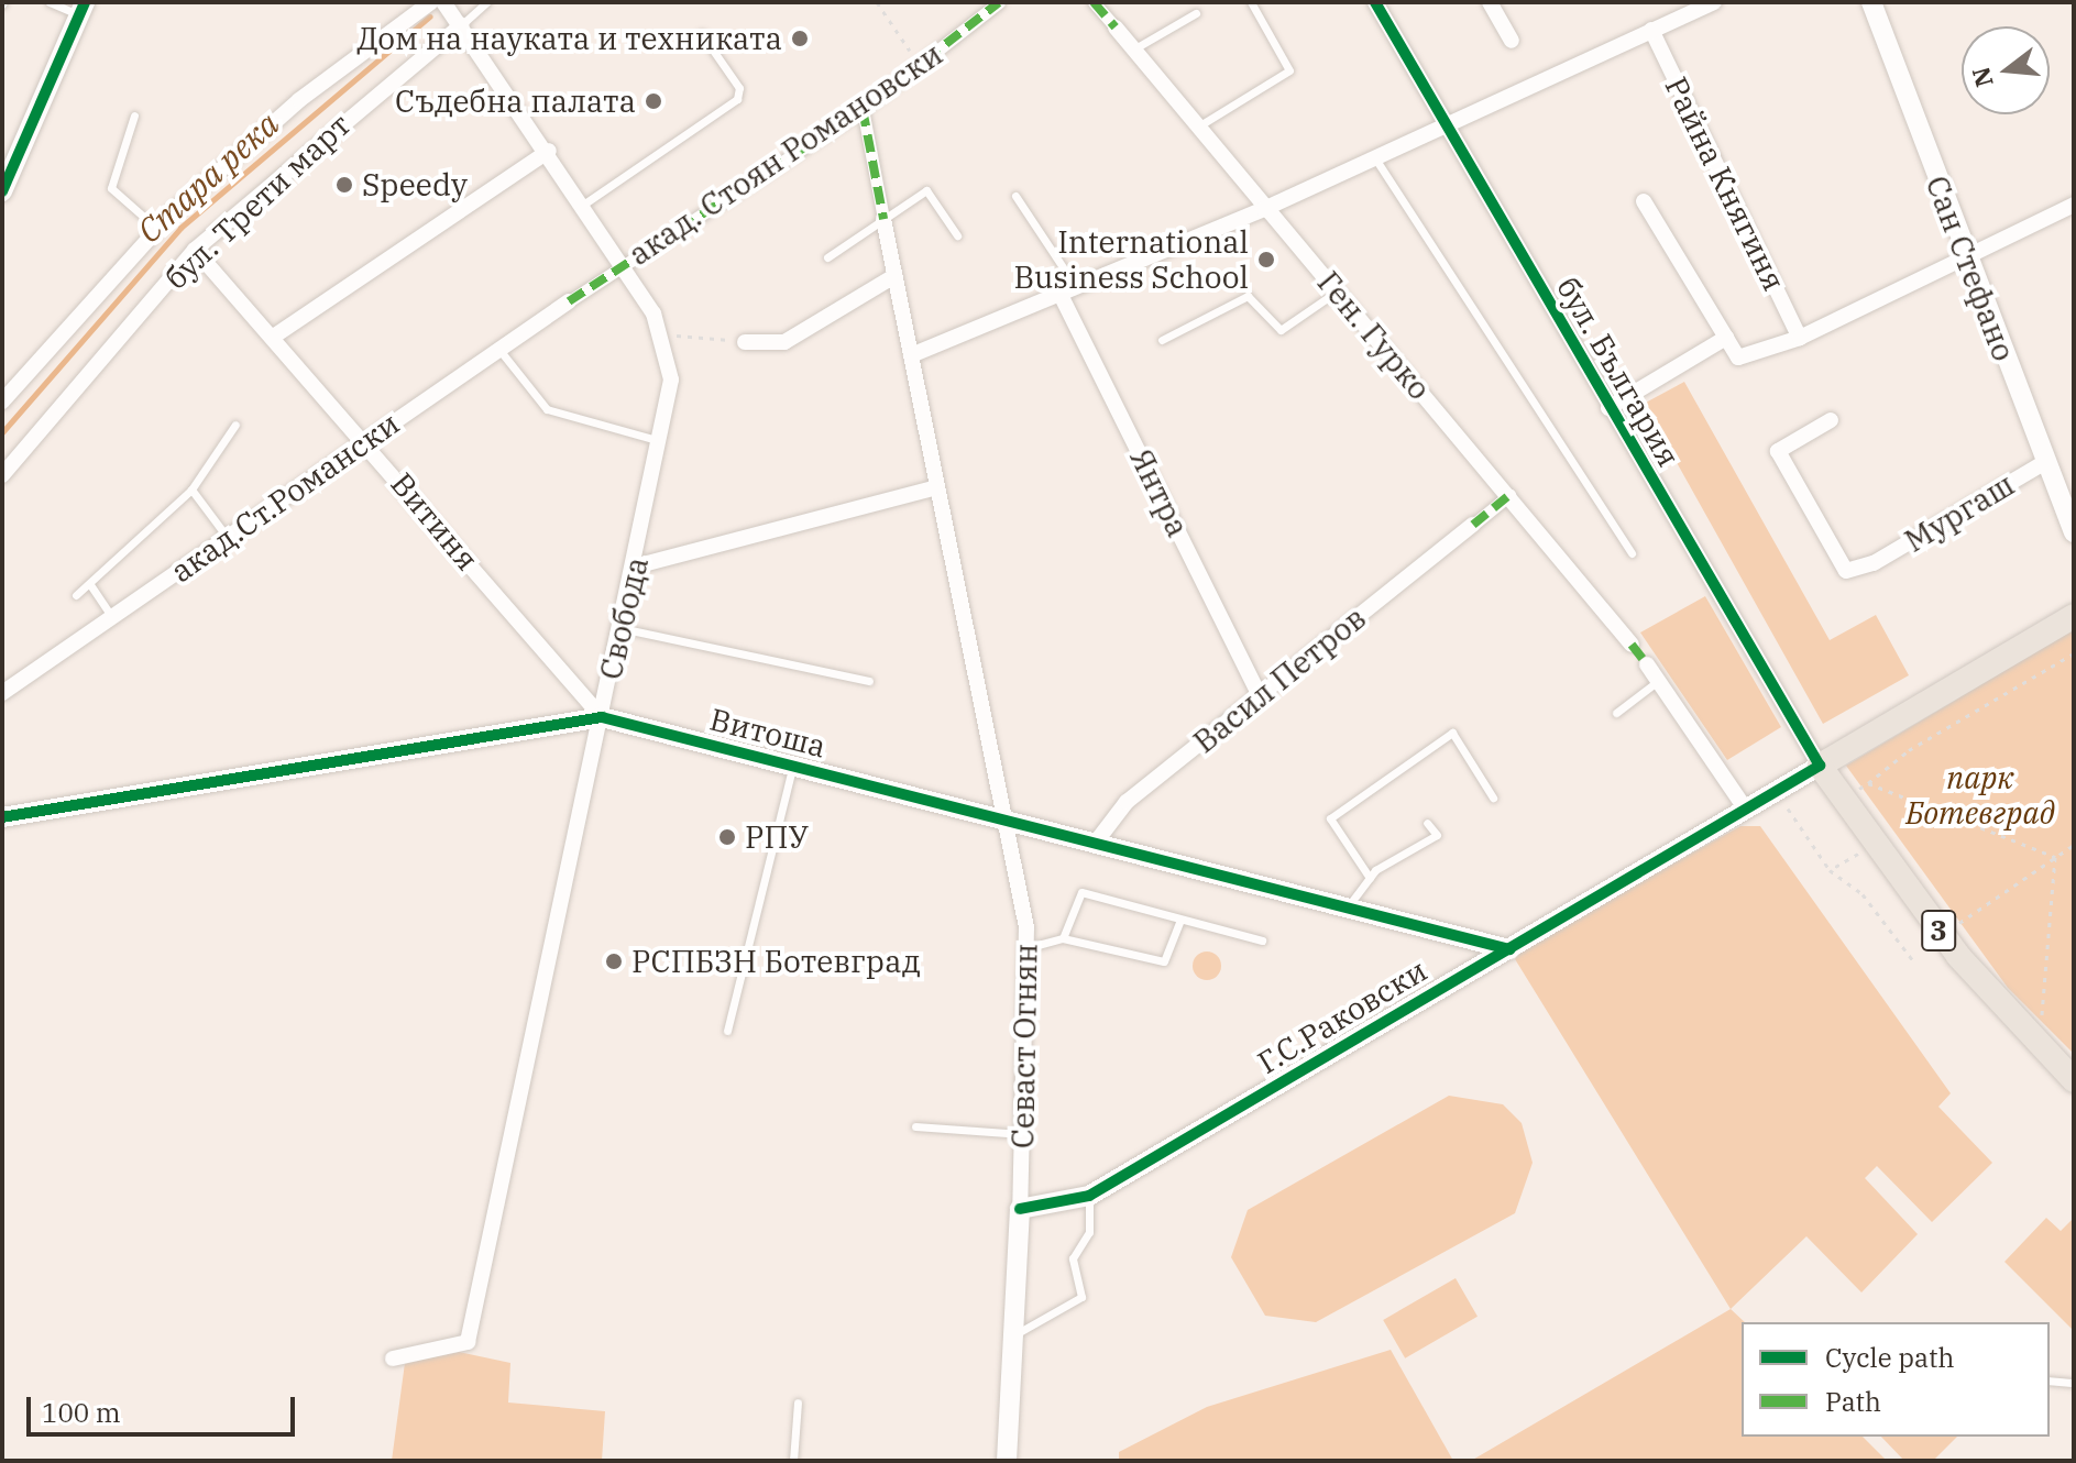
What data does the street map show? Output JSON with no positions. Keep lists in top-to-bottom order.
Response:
{
  "streets": {
    "main road": ["бул. България", "3", "Г.С.Раковски"],
    "street": [
      "акад. Стоян Романовски",
      "Райна Княгиня",
      "бул. Трети март",
      "Сан Стефано",
      "Ген. Гурко",
      "Янтра",
      "акад.Ст.Романски",
      "Мургаш",
      "Витиня",
      "Свобода",
      "Васил Петров",
      "Витоша",
      "Севаст Огнян"
    ]
  },
  "crossings": [
    ["акад. Стоян Романовски", "акад.Ст.Романски"],
    ["акад. Стоян Романовски", "Свобода"],
    ["бул. Трети март", "Витиня"],
    ["бул. Трети март", "Свобода"],
    ["Сан Стефано", "Мургаш"],
    ["бул. България", "Г.С.Раковски"],
    ["Янтра", "Васил Петров"],
    ["акад.Ст.Романски", "Витиня"],
    ["Витиня", "Свобода"],
    ["Витиня", "Витоша"],
    ["Свобода", "Витоша"],
    ["Васил Петров", "Витоша"],
    ["Витоша", "Г.С.Раковски"],
    ["Витоша", "Севаст Огнян"],
    ["Г.С.Раковски", "Севаст Огнян"]
  ],
  "water": ["Стара река"],
  "parks": ["парк Ботевград"],
  "places": [
    "Дом на науката и техниката",
    "Съдебна палата",
    "Speedy",
    "International Business School",
    "РПУ",
    "РСПБЗН Ботевград"
  ],
  "legend": ["Cycle path", "Path"],
  "scale_bar": "100 m",
  "north": "left"
}
